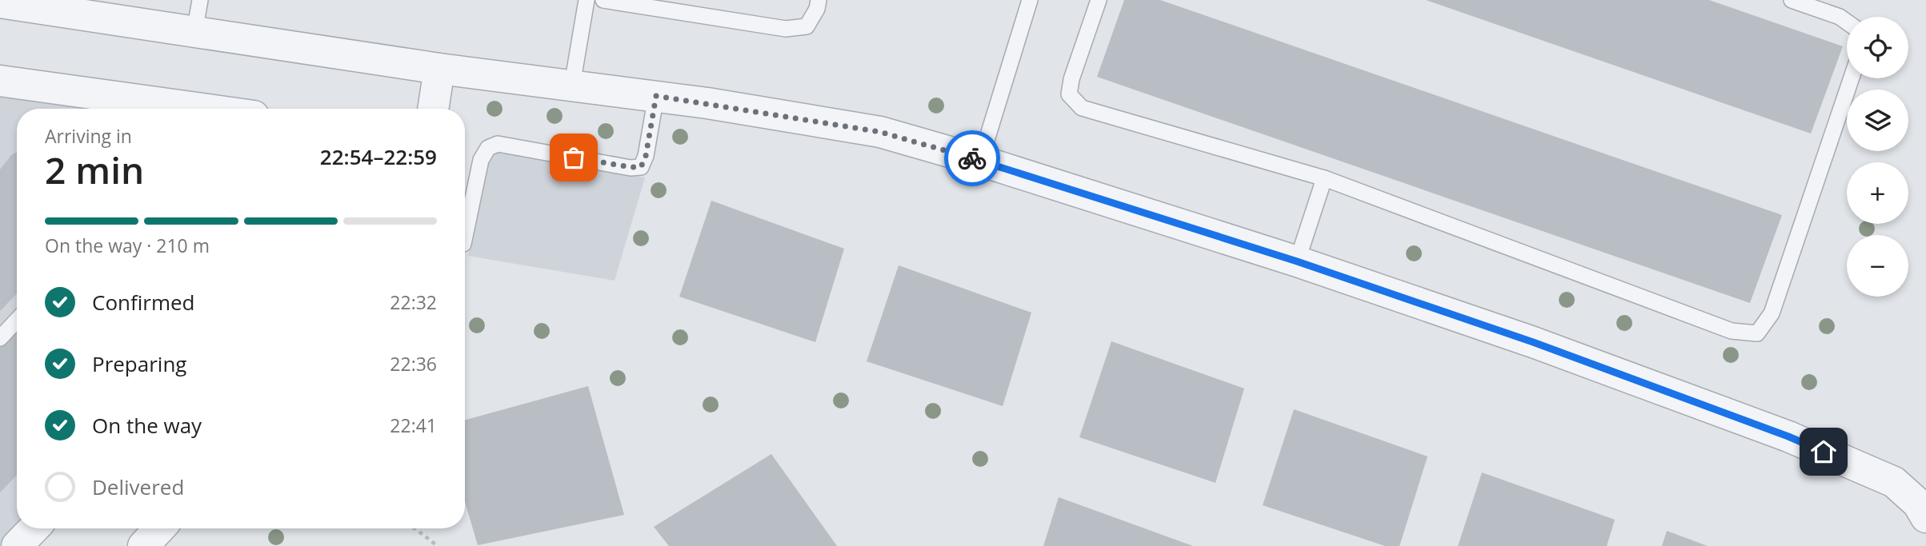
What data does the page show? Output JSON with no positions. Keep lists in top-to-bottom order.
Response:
{
  "page": {
    "map_buttons": ["+", "−"],
    "heading": ["2 min", "Arriving in", "22:54–22:59"],
    "bar": "On the way · 210 m",
    "list": [
      ["Confirmed", "22:32"],
      ["Preparing", "22:36"],
      ["On the way", "22:41"],
      "Delivered"
    ]
  }
}
